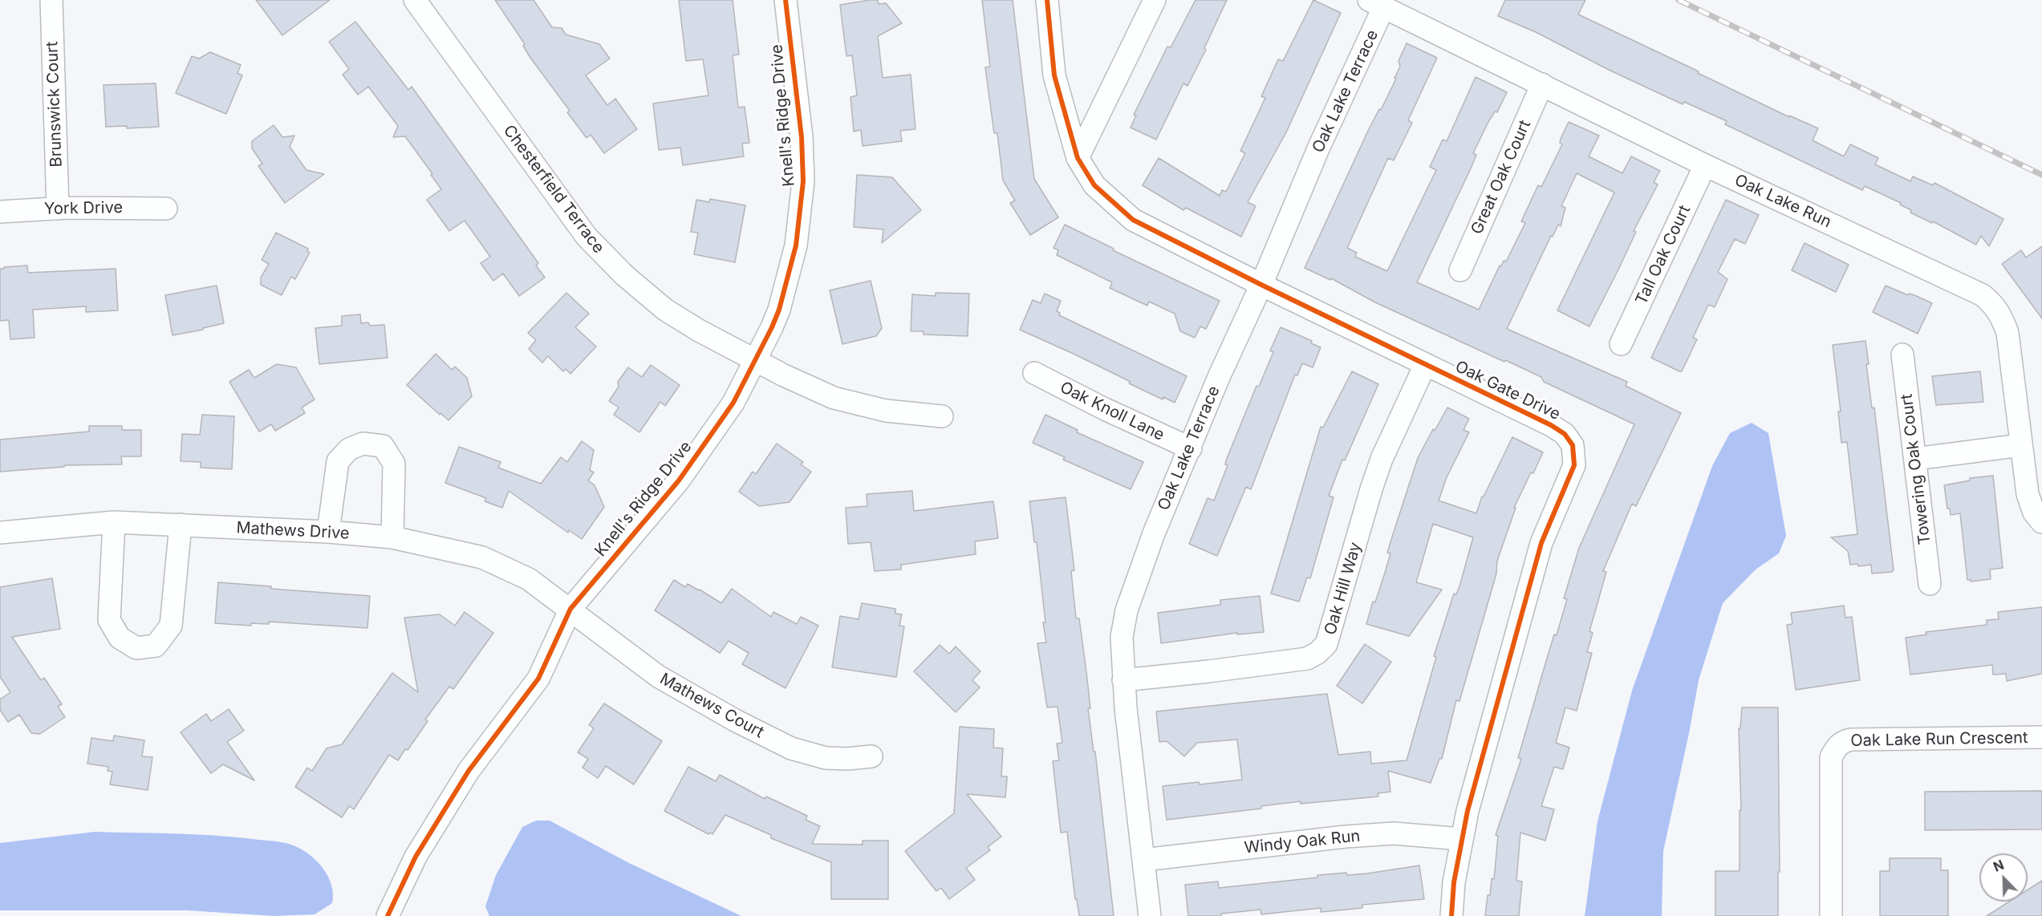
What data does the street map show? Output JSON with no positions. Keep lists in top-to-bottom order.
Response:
{
  "streets": {
    "street": [
      "Oak Lake Terrace",
      "Brunswick Court",
      "Knell's Ridge Drive",
      "Great Oak Court",
      "Chesterfield Terrace",
      "Oak Lake Run",
      "York Drive",
      "Tall Oak Court",
      "Oak Gate Drive",
      "Oak Knoll Lane",
      "Towering Oak Court",
      "Mathews Drive",
      "Oak Hill Way",
      "Mathews Court",
      "Oak Lake Run Crescent",
      "Windy Oak Run"
    ]
  },
  "crossings": [
    ["Oak Lake Terrace", "Oak Lake Run"],
    ["Oak Lake Terrace", "Oak Gate Drive"],
    ["Oak Lake Terrace", "Oak Knoll Lane"],
    ["Oak Lake Terrace", "Oak Hill Way"],
    ["Oak Lake Terrace", "Windy Oak Run"],
    ["Brunswick Court", "York Drive"],
    ["Knell's Ridge Drive", "Chesterfield Terrace"],
    ["Knell's Ridge Drive", "Mathews Drive"],
    ["Knell's Ridge Drive", "Mathews Court"],
    ["Great Oak Court", "Oak Lake Run"],
    ["Oak Lake Run", "Tall Oak Court"],
    ["Oak Gate Drive", "Oak Hill Way"],
    ["Oak Gate Drive", "Windy Oak Run"],
    ["Mathews Drive", "Mathews Court"]
  ],
  "north": "top left"
}
